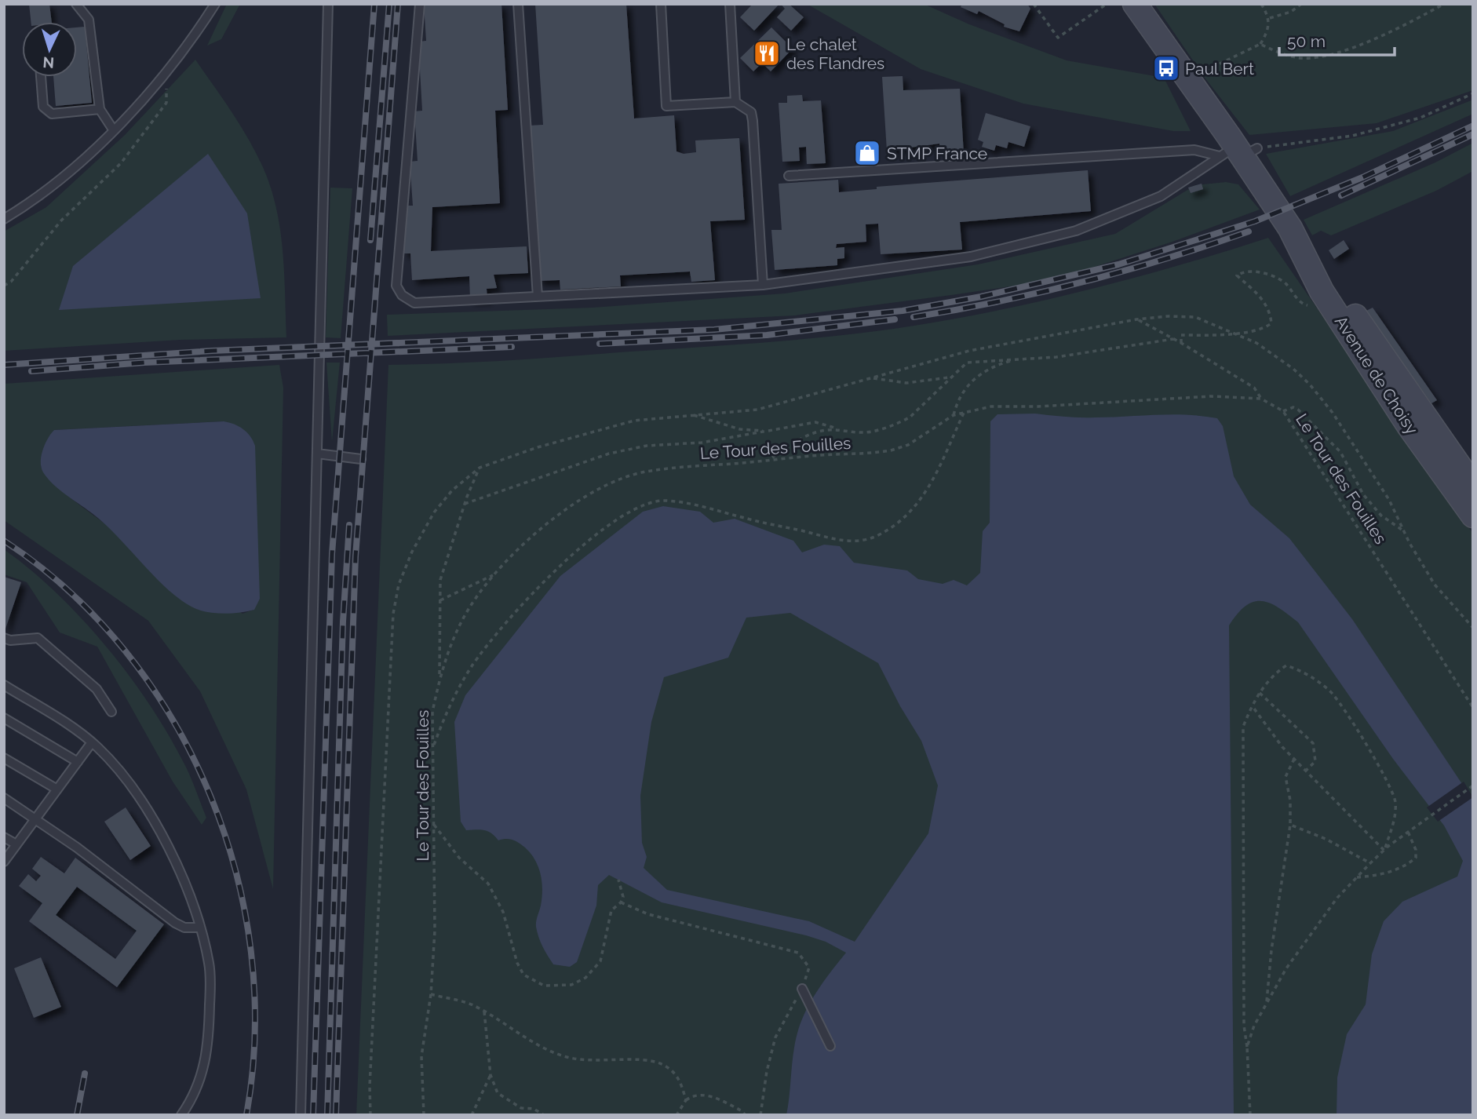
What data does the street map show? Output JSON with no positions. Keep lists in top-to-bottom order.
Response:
{
  "streets": {
    "main road": ["Avenue de Choisy"],
    "path": ["Le Tour des Fouilles"]
  },
  "places": {
    "restaurant": ["Le chalet des Flandres"],
    "bus stop": ["Paul Bert"],
    "shop": ["STMP France"]
  },
  "scale_bar": "50 m",
  "north": "bottom"
}
